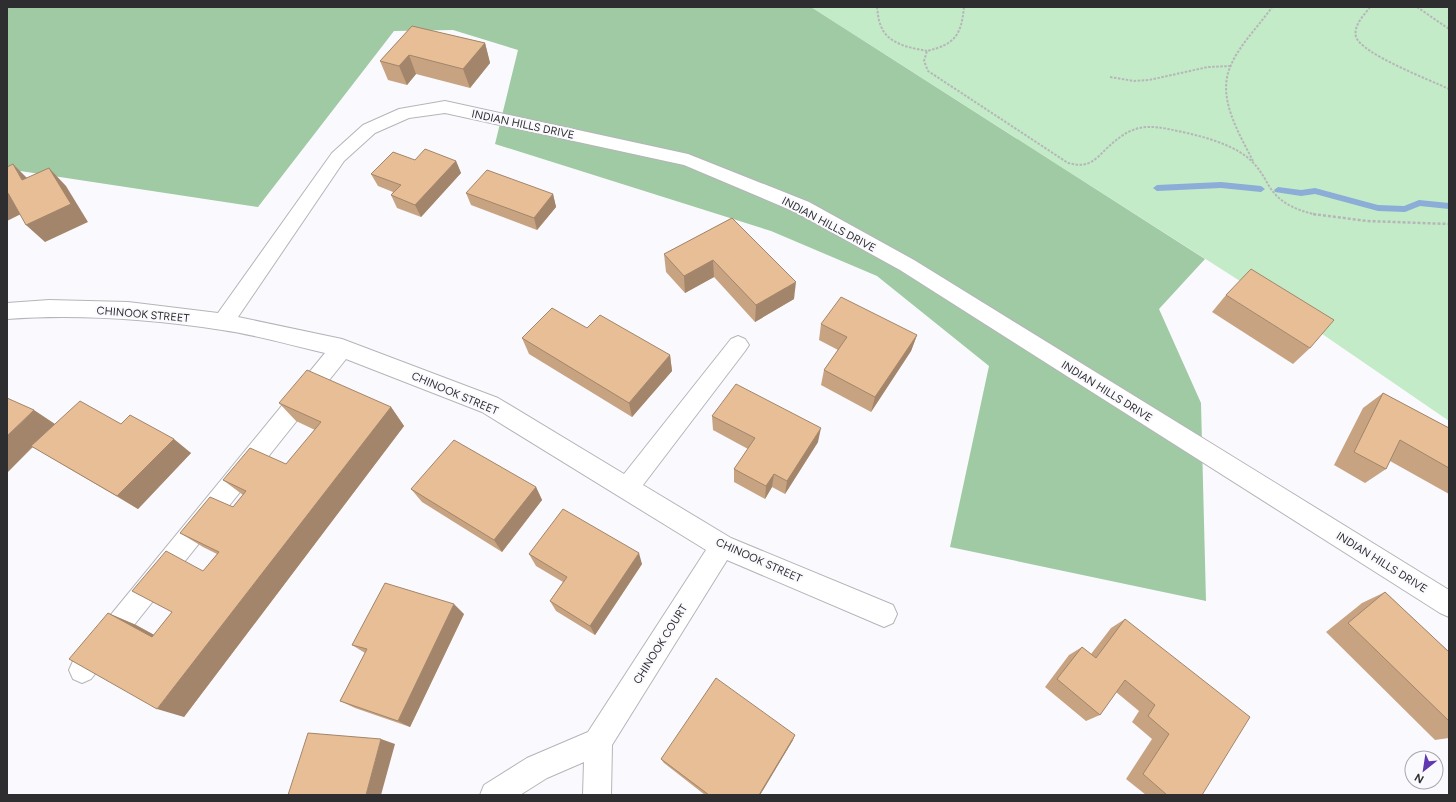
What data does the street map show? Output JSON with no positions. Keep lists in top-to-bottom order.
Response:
{
  "streets": {
    "street": ["INDIAN HILLS DRIVE", "CHINOOK STREET", "CHINOOK COURT"]
  },
  "crossings": [
    ["INDIAN HILLS DRIVE", "CHINOOK STREET"],
    ["CHINOOK STREET", "CHINOOK COURT"]
  ],
  "north": "bottom left"
}
